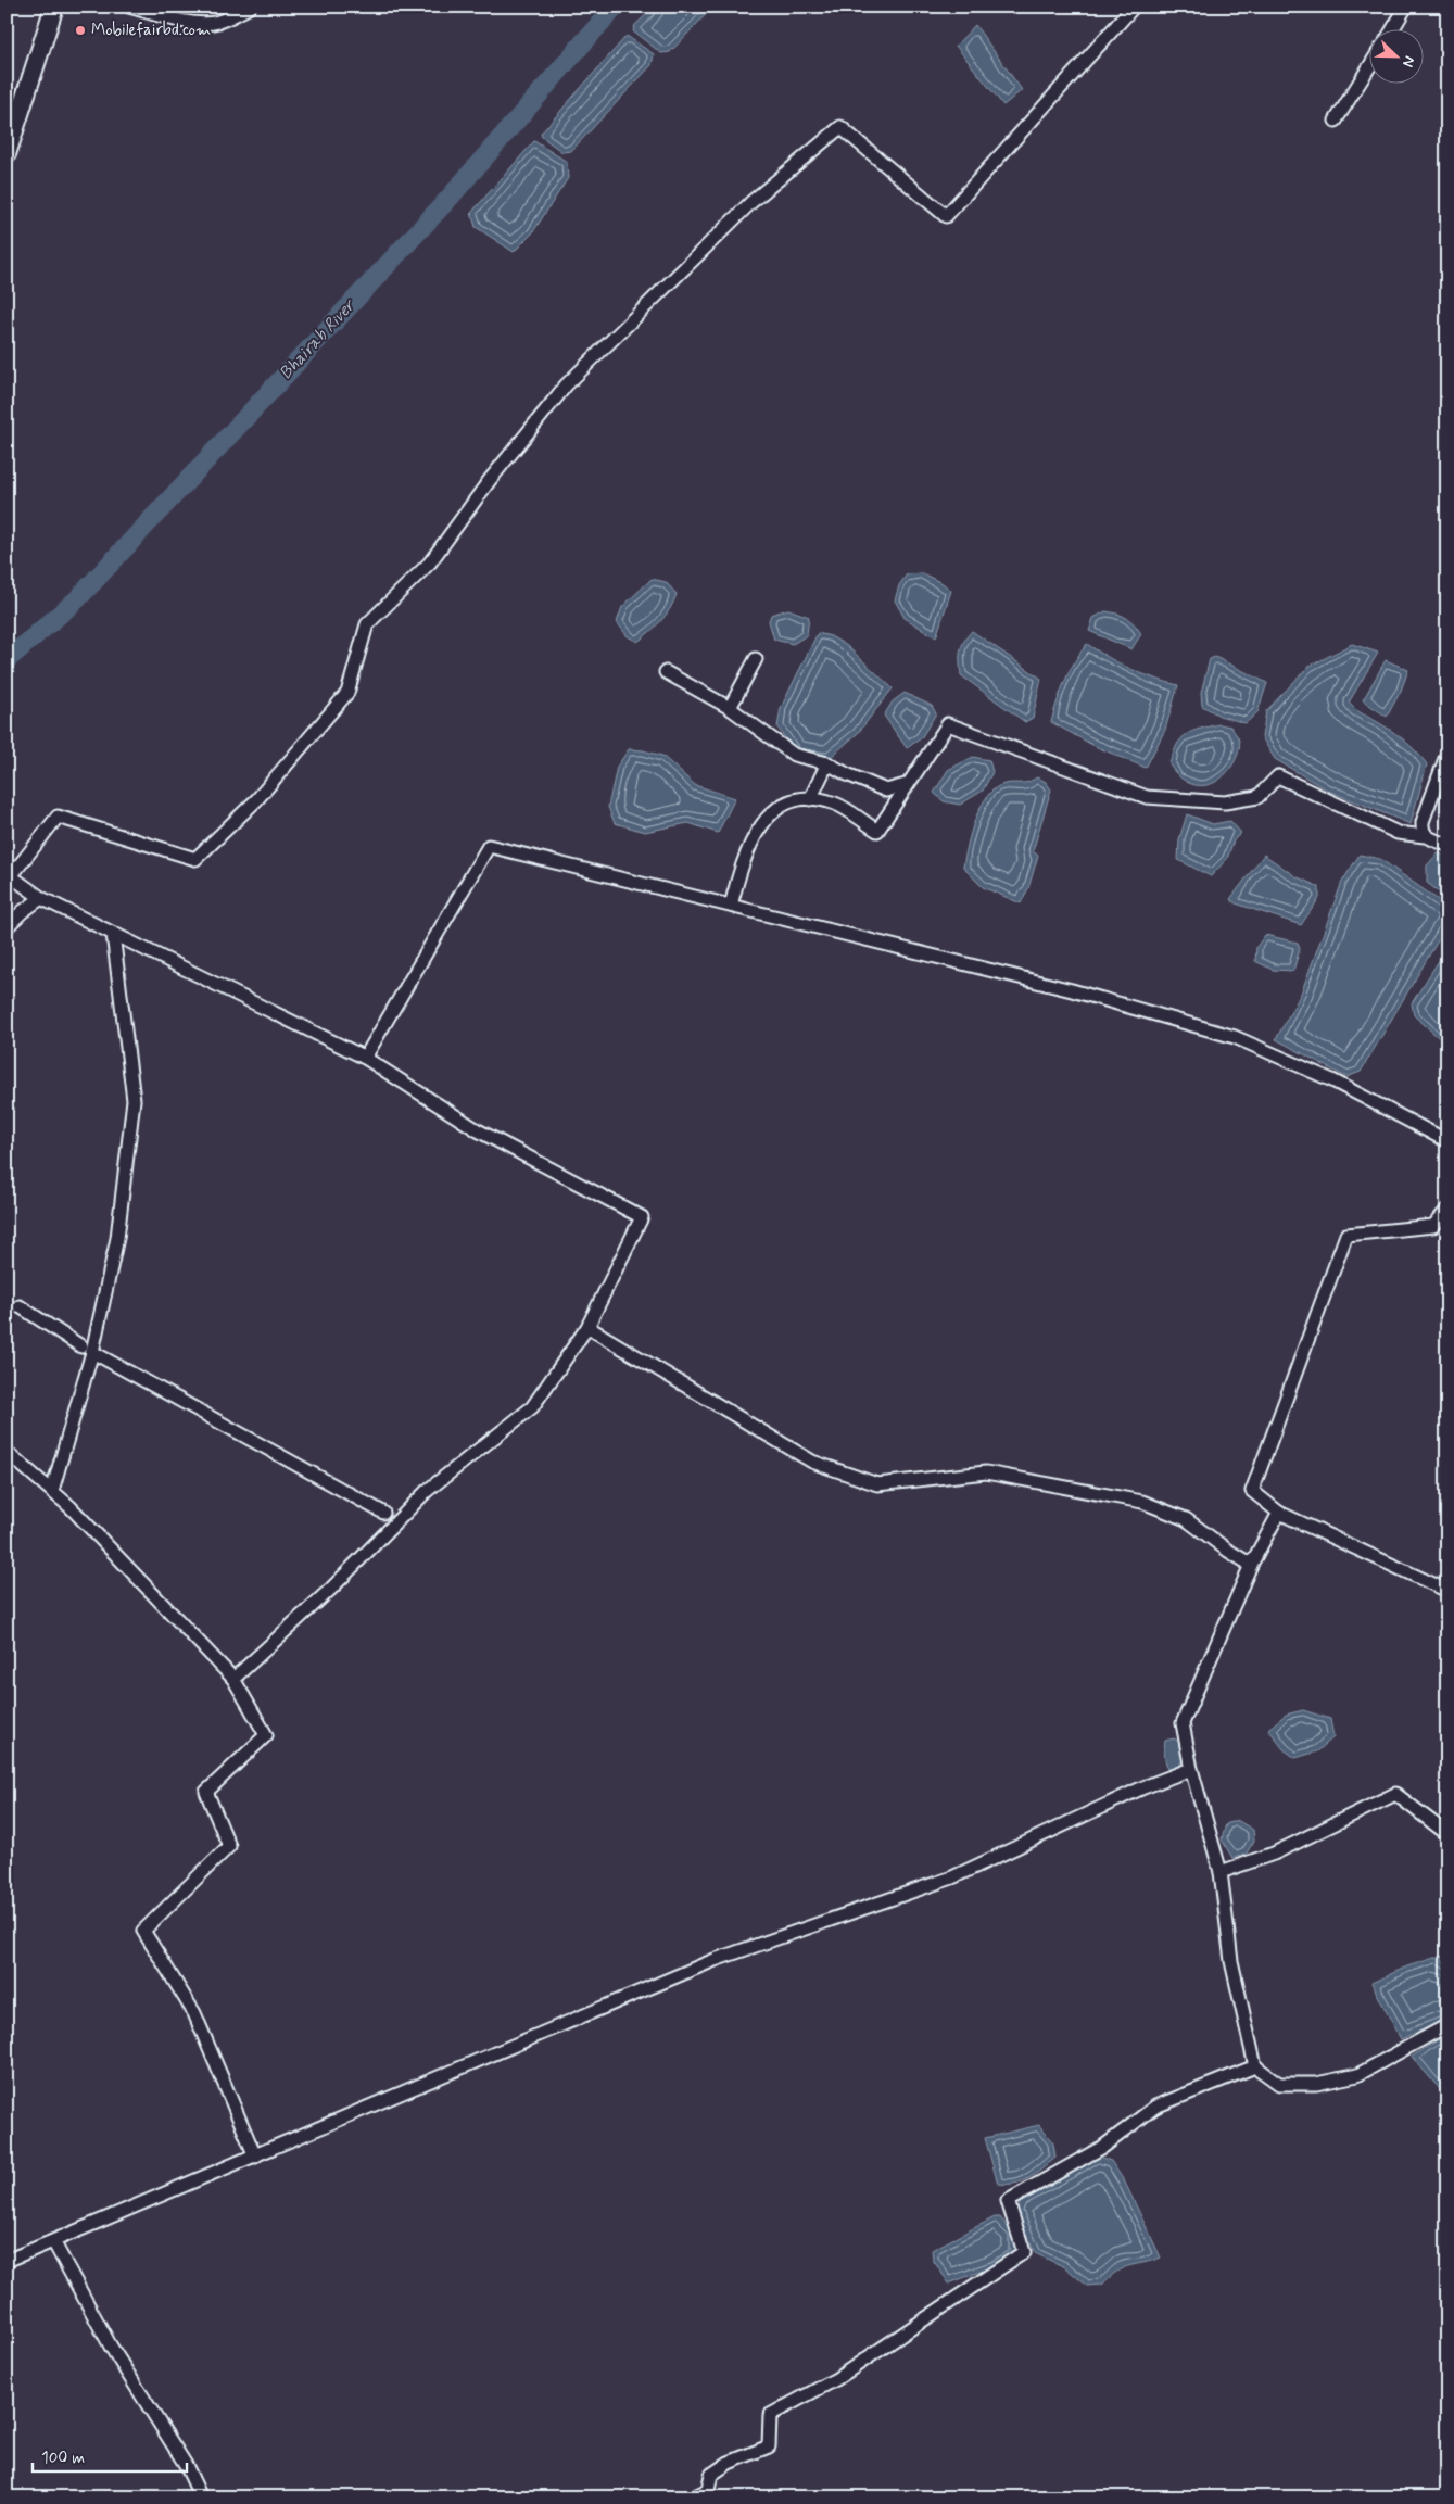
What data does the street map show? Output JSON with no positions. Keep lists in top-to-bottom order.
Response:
{
  "water": ["Bhairab River"],
  "places": ["Mobilefairbd.com"],
  "scale_bar": "100 m",
  "north": "bottom right"
}
